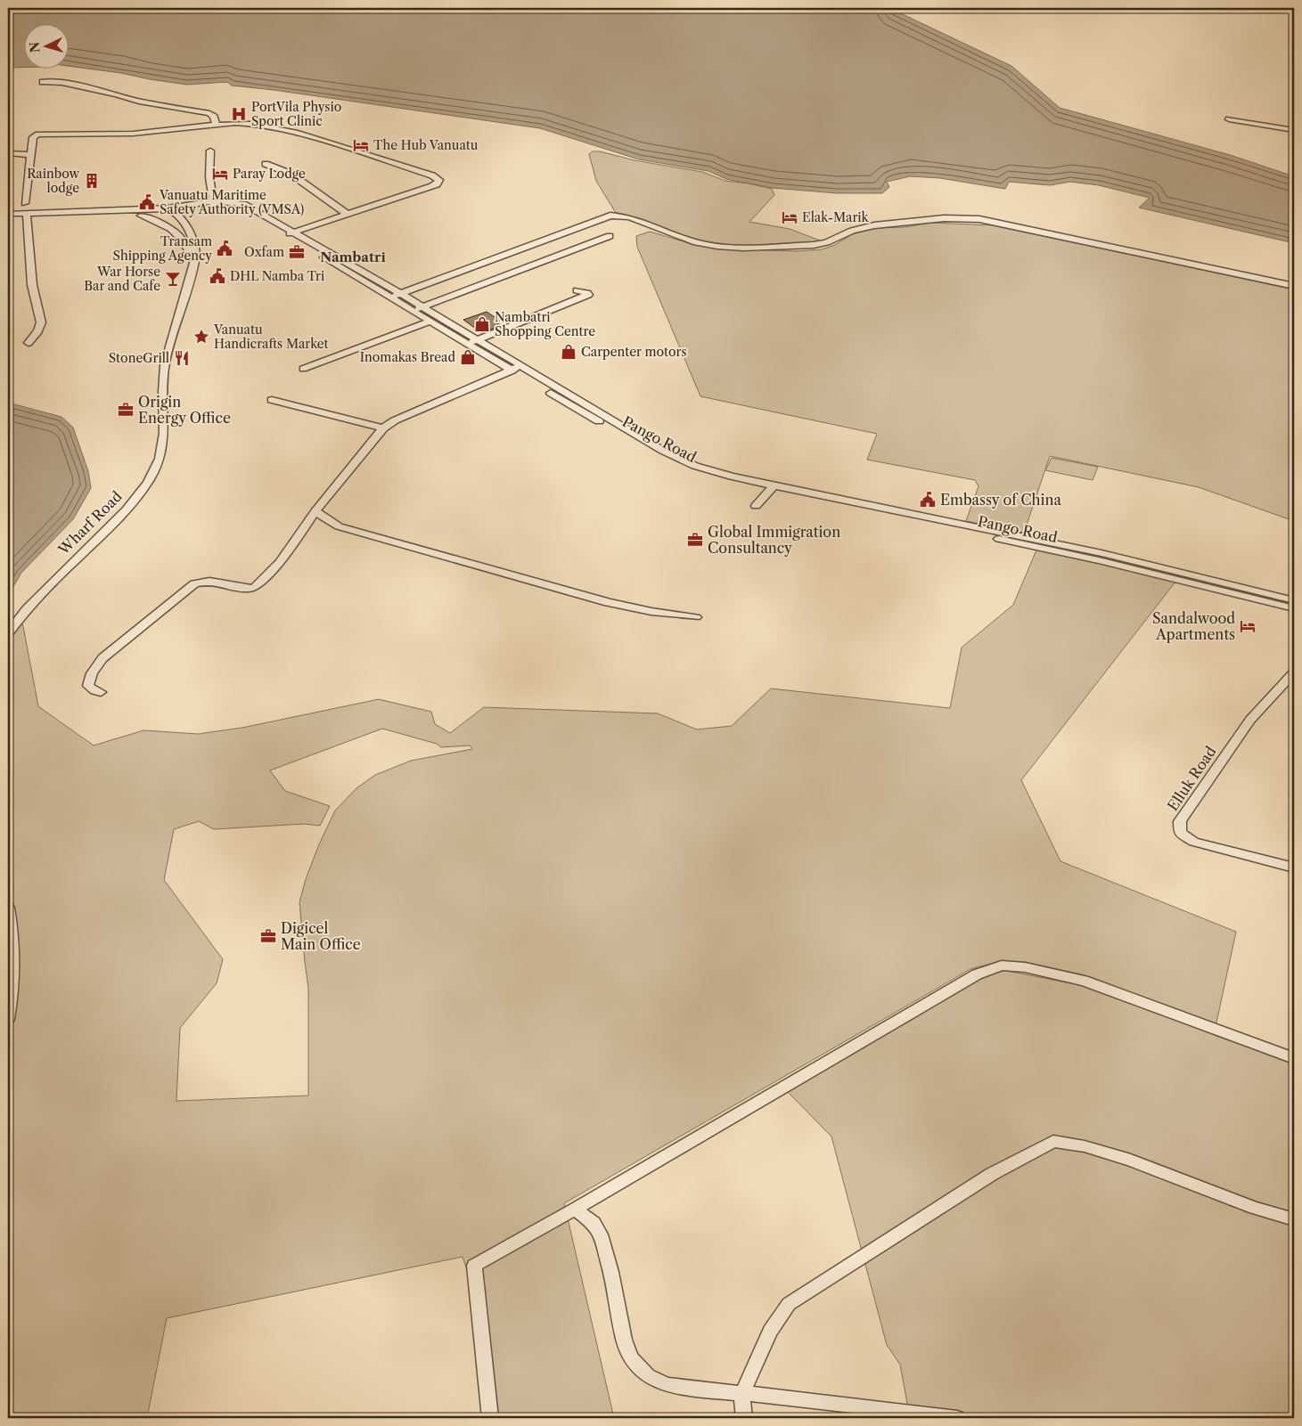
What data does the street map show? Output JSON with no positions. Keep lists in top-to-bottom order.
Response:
{
  "streets": {
    "street": ["Pango Road", "Wharf Road", "Elluk Road"]
  },
  "crossings": [
    ["Pango Road", "Wharf Road"]
  ],
  "districts": ["Nambatri"],
  "places": {
    "hospital": ["PortVila Physio Sport Clinic"],
    "hotel": [
      "The Hub Vanuatu",
      "Paray Lodge",
      "Elak-Marik",
      "Sandalwood Apartments"
    ],
    "building": ["Rainbow lodge"],
    "public building": [
      "Vanuatu Maritime Safety Authority (VMSA)",
      "Transam Shipping Agency",
      "DHL Namba Tri",
      "Embassy of China"
    ],
    "office": [
      "Oxfam",
      "Origin Energy Office",
      "Global Immigration Consultancy",
      "Digicel Main Office"
    ],
    "bar": ["War Horse Bar and Cafe"],
    "shop": ["Nambatri Shopping Centre", "Carpenter motors", "Inomakas Bread"],
    "place": ["Vanuatu Handicrafts Market"],
    "restaurant": ["StoneGrill"]
  },
  "north": "left"
}
